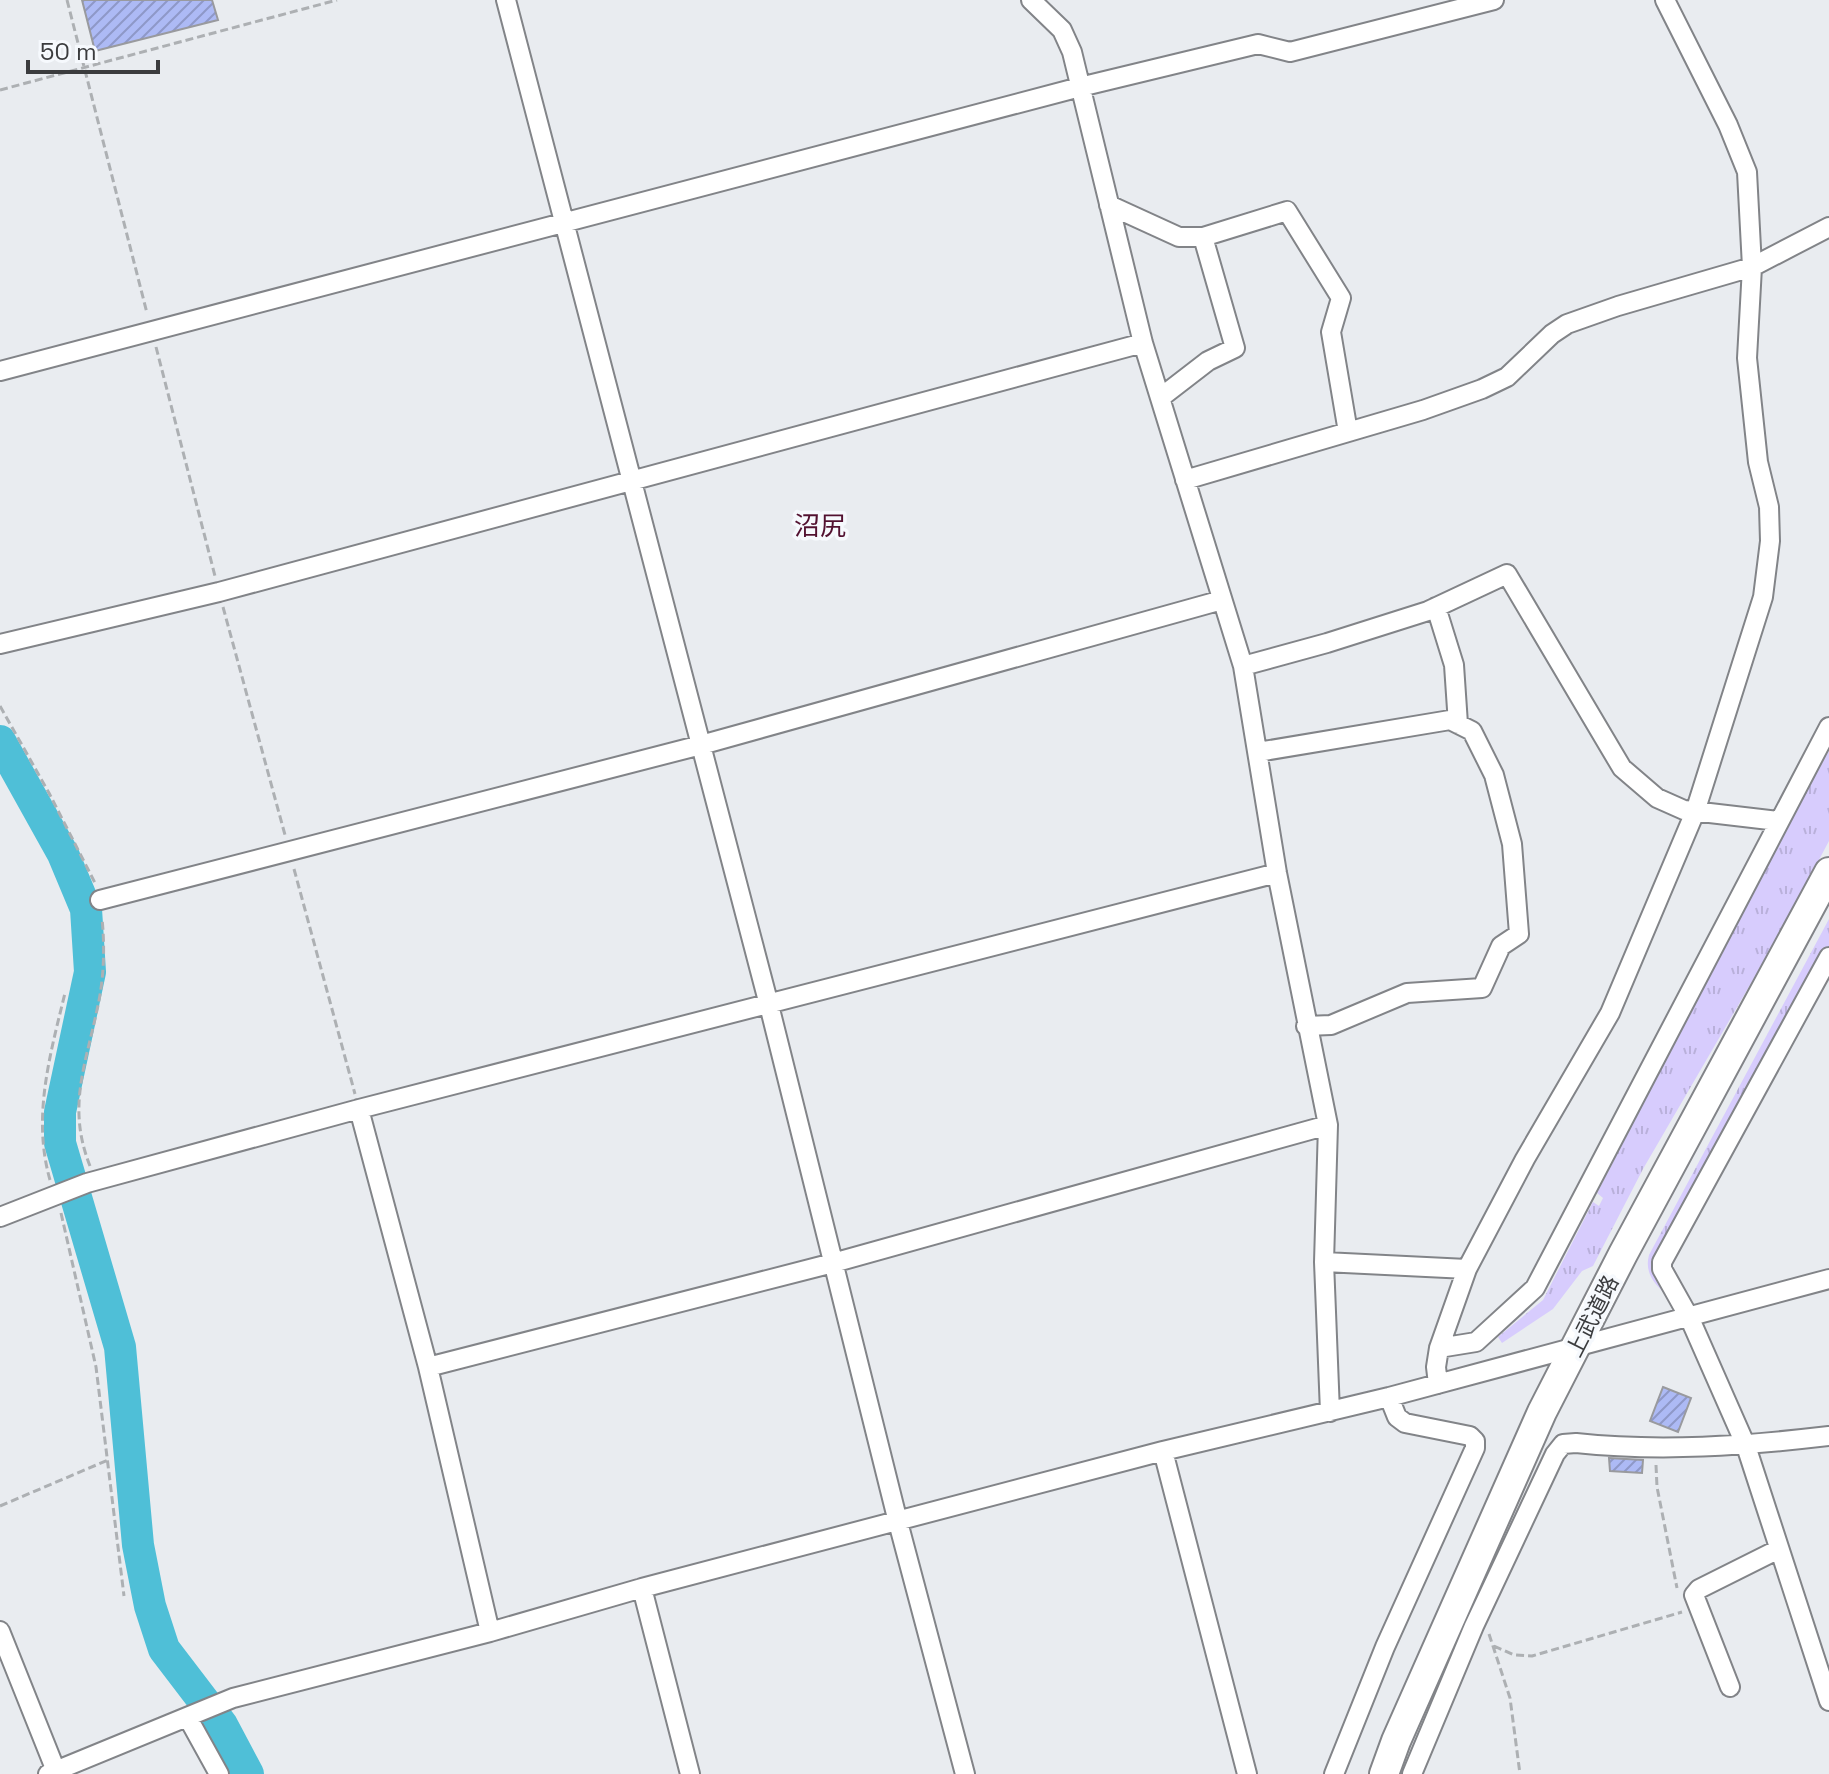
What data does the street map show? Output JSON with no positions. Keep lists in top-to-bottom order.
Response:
{
  "streets": {
    "highway": ["上武道路"]
  },
  "districts": ["沼尻"],
  "scale_bar": "50 m"
}
